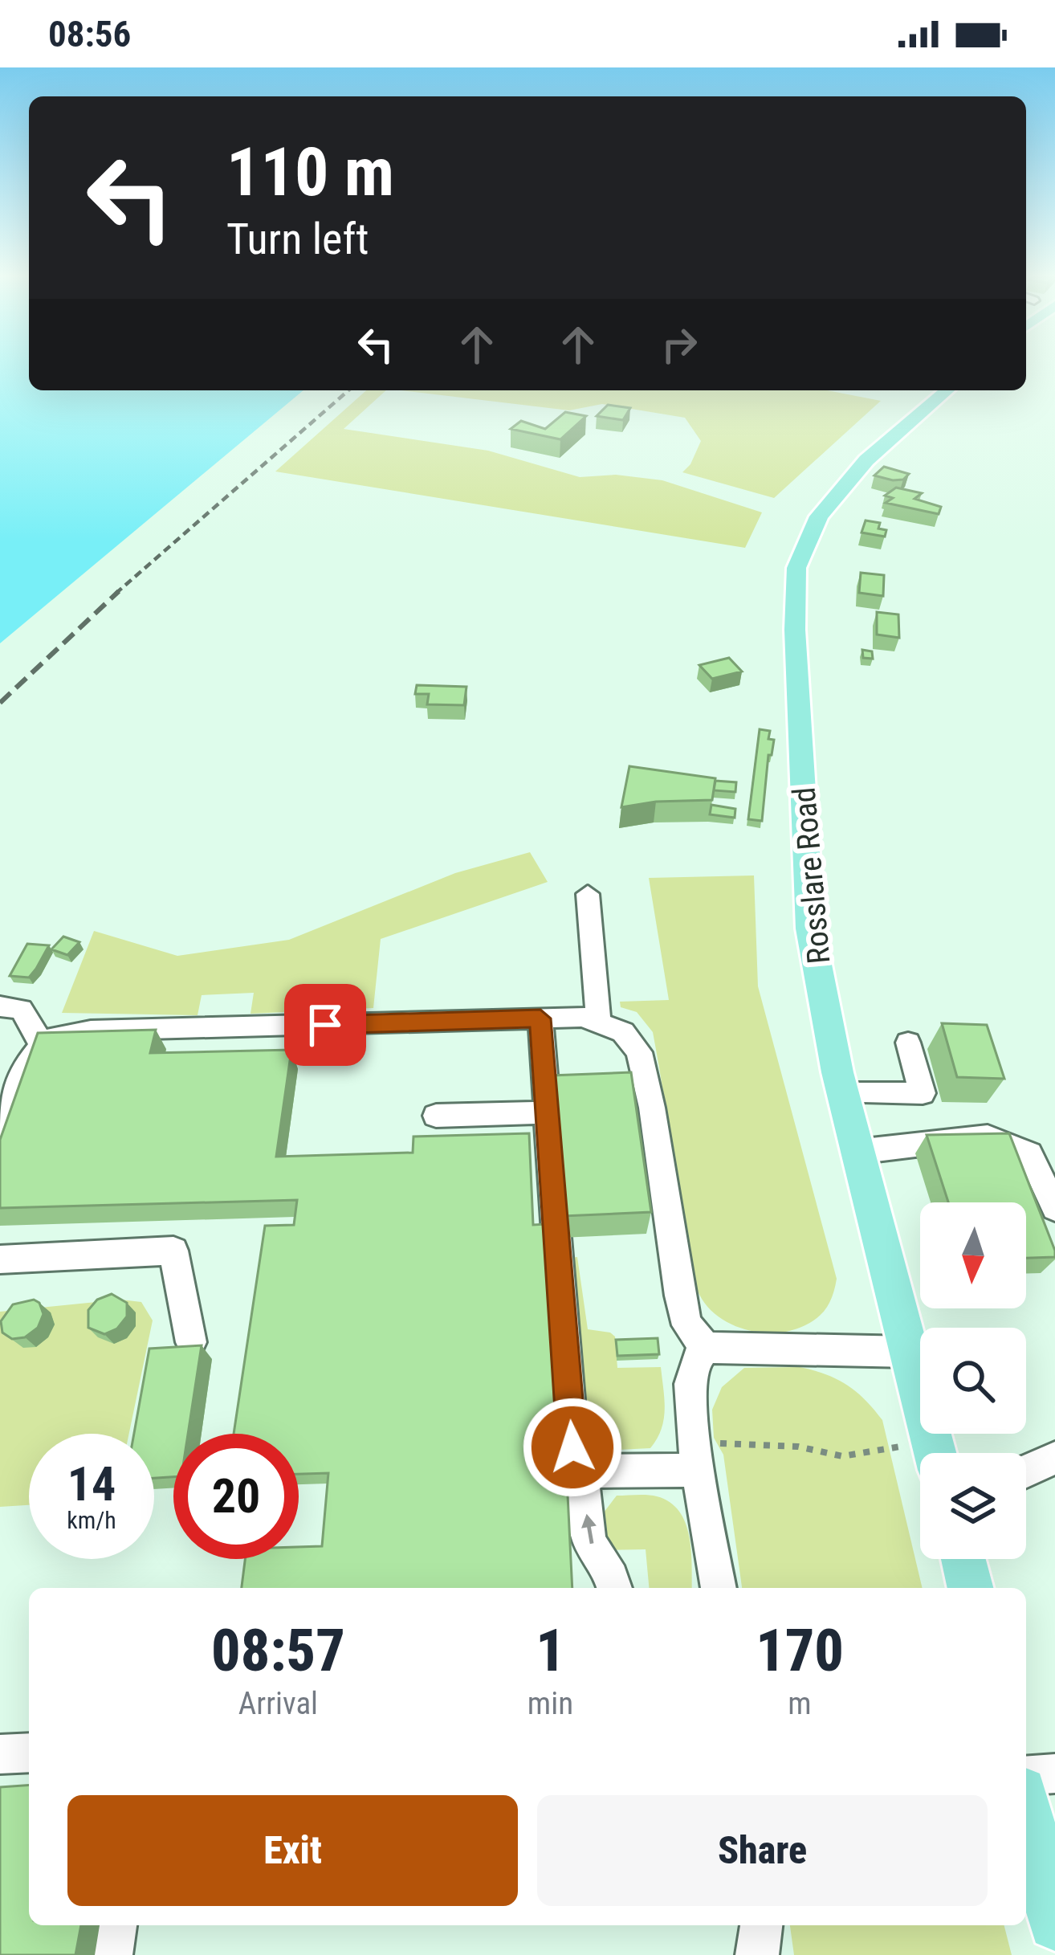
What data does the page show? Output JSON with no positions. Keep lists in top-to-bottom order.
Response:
{
  "streets": {
    "main road": ["Rosslare Road"]
  },
  "north": "bottom",
  "page": {
    "status": "08:56",
    "turn": ["110 m", "Turn left"],
    "speed": "14 km/h",
    "limit": "20",
    "eta": [
      "08:57",
      "Arrival",
      "1",
      "min",
      "170",
      "m"
    ],
    "buttons": ["Exit", "Share"]
  }
}
